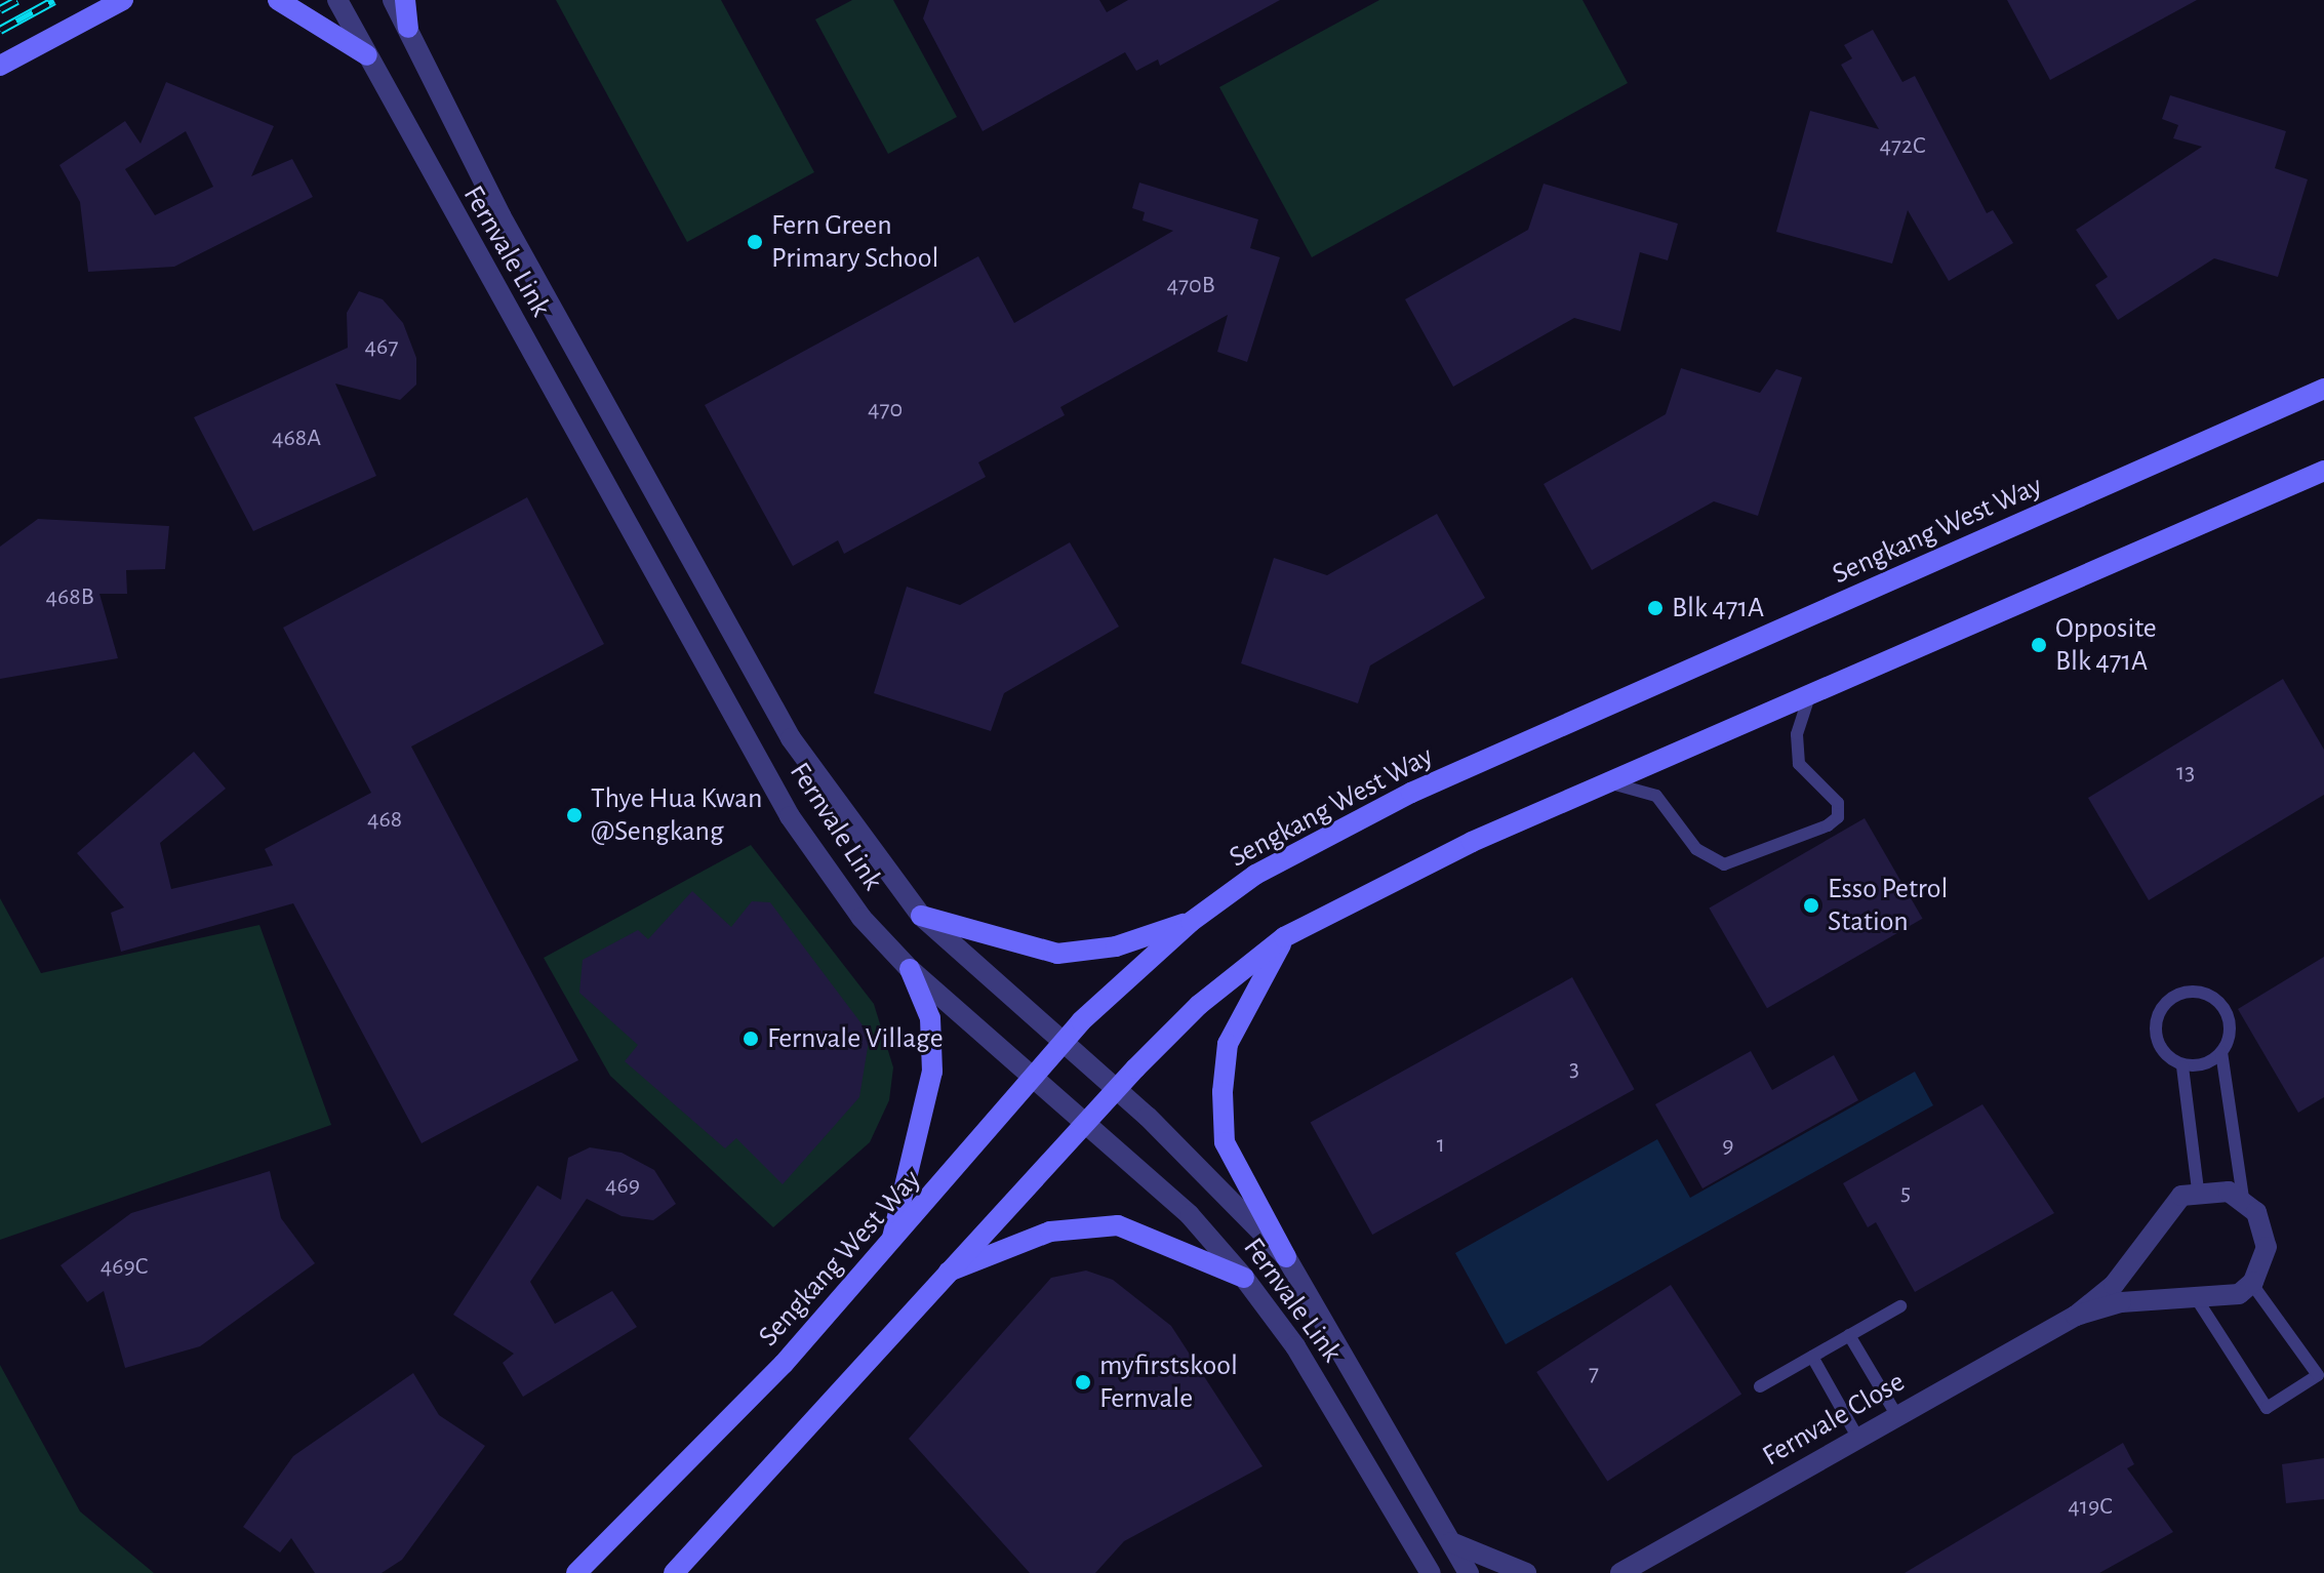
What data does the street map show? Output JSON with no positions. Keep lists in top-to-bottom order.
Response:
{
  "streets": {
    "main road": ["Sengkang West Way"],
    "street": ["Fernvale Link", "Fernvale Close"]
  },
  "crossings": [
    ["Fernvale Link", "Sengkang West Way"]
  ],
  "places": [
    "Fern Green Primary School",
    "Blk 471A",
    "Opposite Blk 471A",
    "Thye Hua Kwan @Sengkang",
    "Esso Petrol Station",
    "Fernvale Village",
    "myfirstskool Fernvale"
  ],
  "house_numbers": [
    "472C",
    "470B",
    "467",
    "470",
    "468A",
    "468B",
    "13",
    "468",
    "3",
    "1",
    "9",
    "469",
    "5",
    "469C",
    "7",
    "419C"
  ]
}
